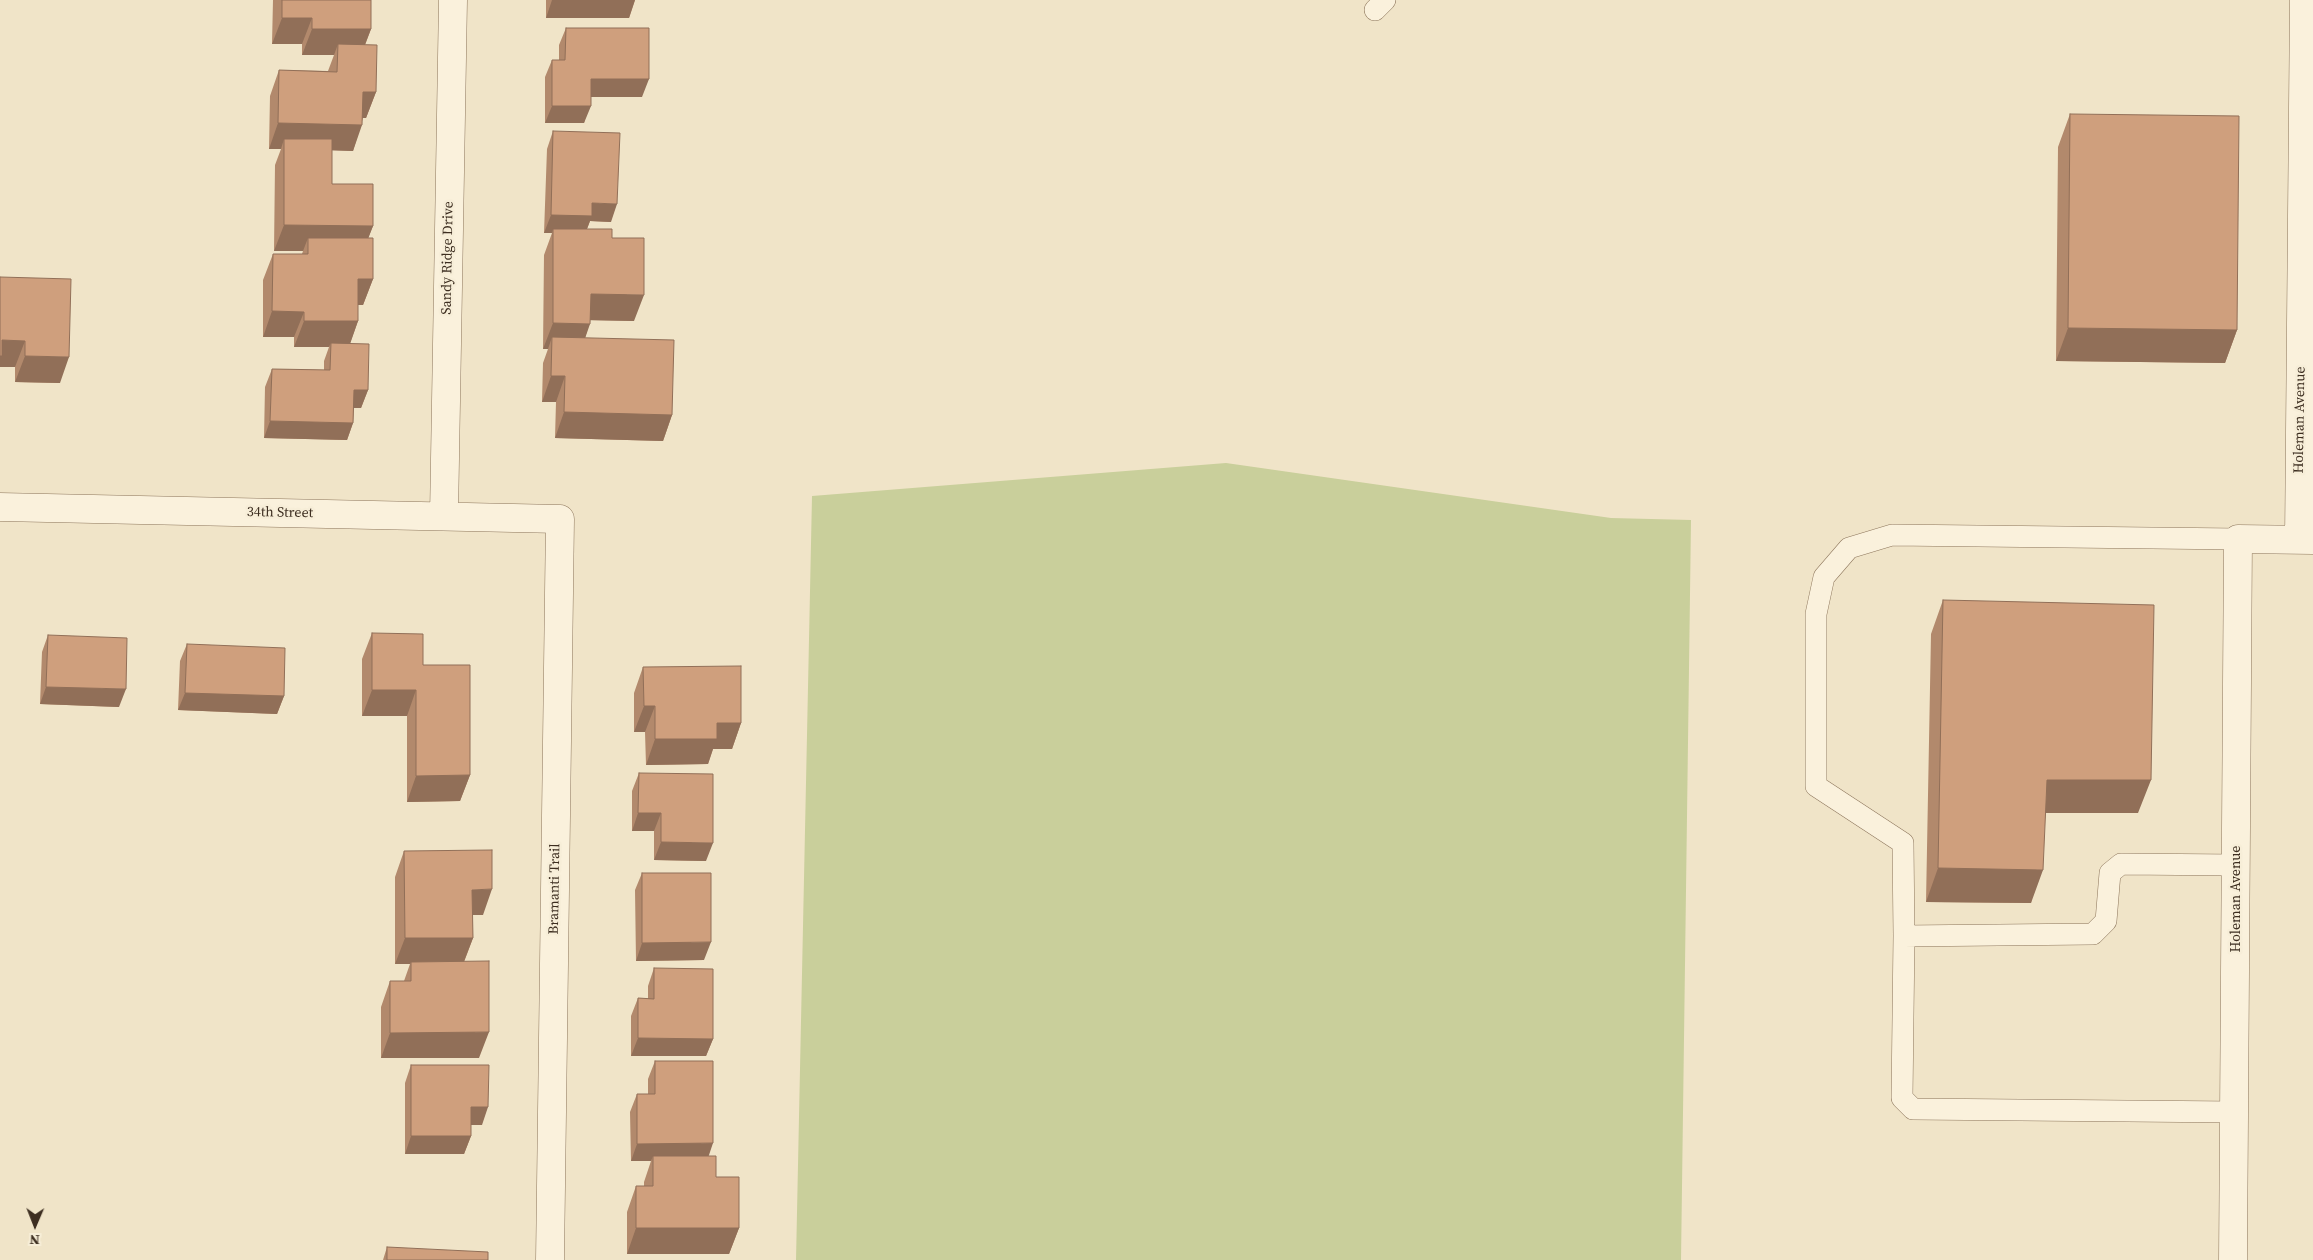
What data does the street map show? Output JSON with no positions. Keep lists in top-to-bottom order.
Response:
{
  "streets": {
    "street": [
      "Sandy Ridge Drive",
      "Holeman Avenue",
      "34th Street",
      "Bramanti Trail"
    ]
  },
  "crossings": [
    ["Sandy Ridge Drive", "34th Street"],
    ["34th Street", "Bramanti Trail"]
  ],
  "north": "bottom"
}
